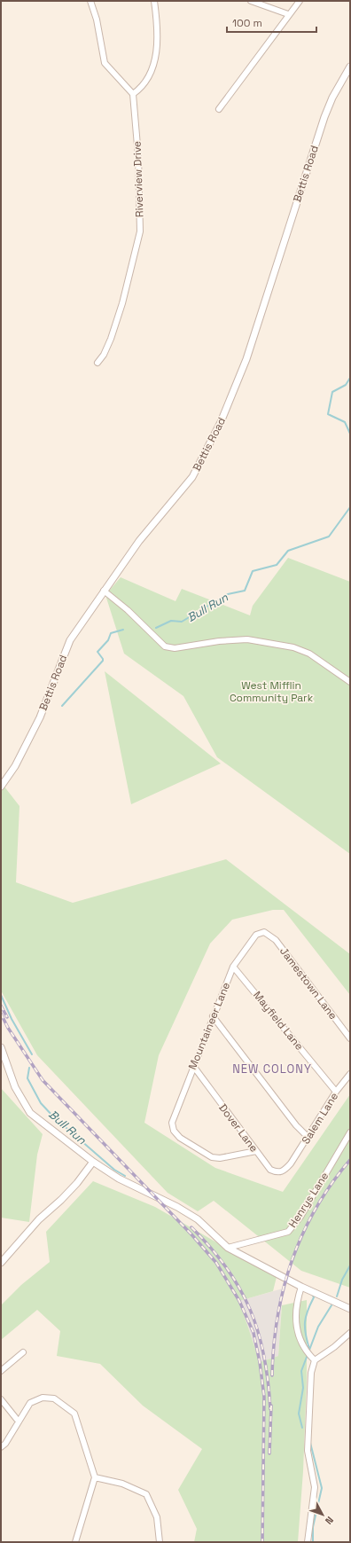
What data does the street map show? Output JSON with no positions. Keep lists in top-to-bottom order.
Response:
{
  "streets": {
    "street": [
      "Bettis Road",
      "Riverview Drive",
      "Jamestown Lane",
      "Mayfield Lane",
      "Mountaineer Lane",
      "Salem Lane",
      "Dover Lane",
      "Henrys Lane"
    ]
  },
  "crossings": [
    ["Jamestown Lane", "Mountaineer Lane"],
    ["Mayfield Lane", "Mountaineer Lane"],
    ["Mayfield Lane", "Salem Lane"],
    ["Mountaineer Lane", "Dover Lane"],
    ["Salem Lane", "Dover Lane"]
  ],
  "districts": ["NEW COLONY"],
  "water": ["Bull Run"],
  "parks": ["West Mifflin Community Park"],
  "scale_bar": "100 m",
  "north": "bottom right"
}
